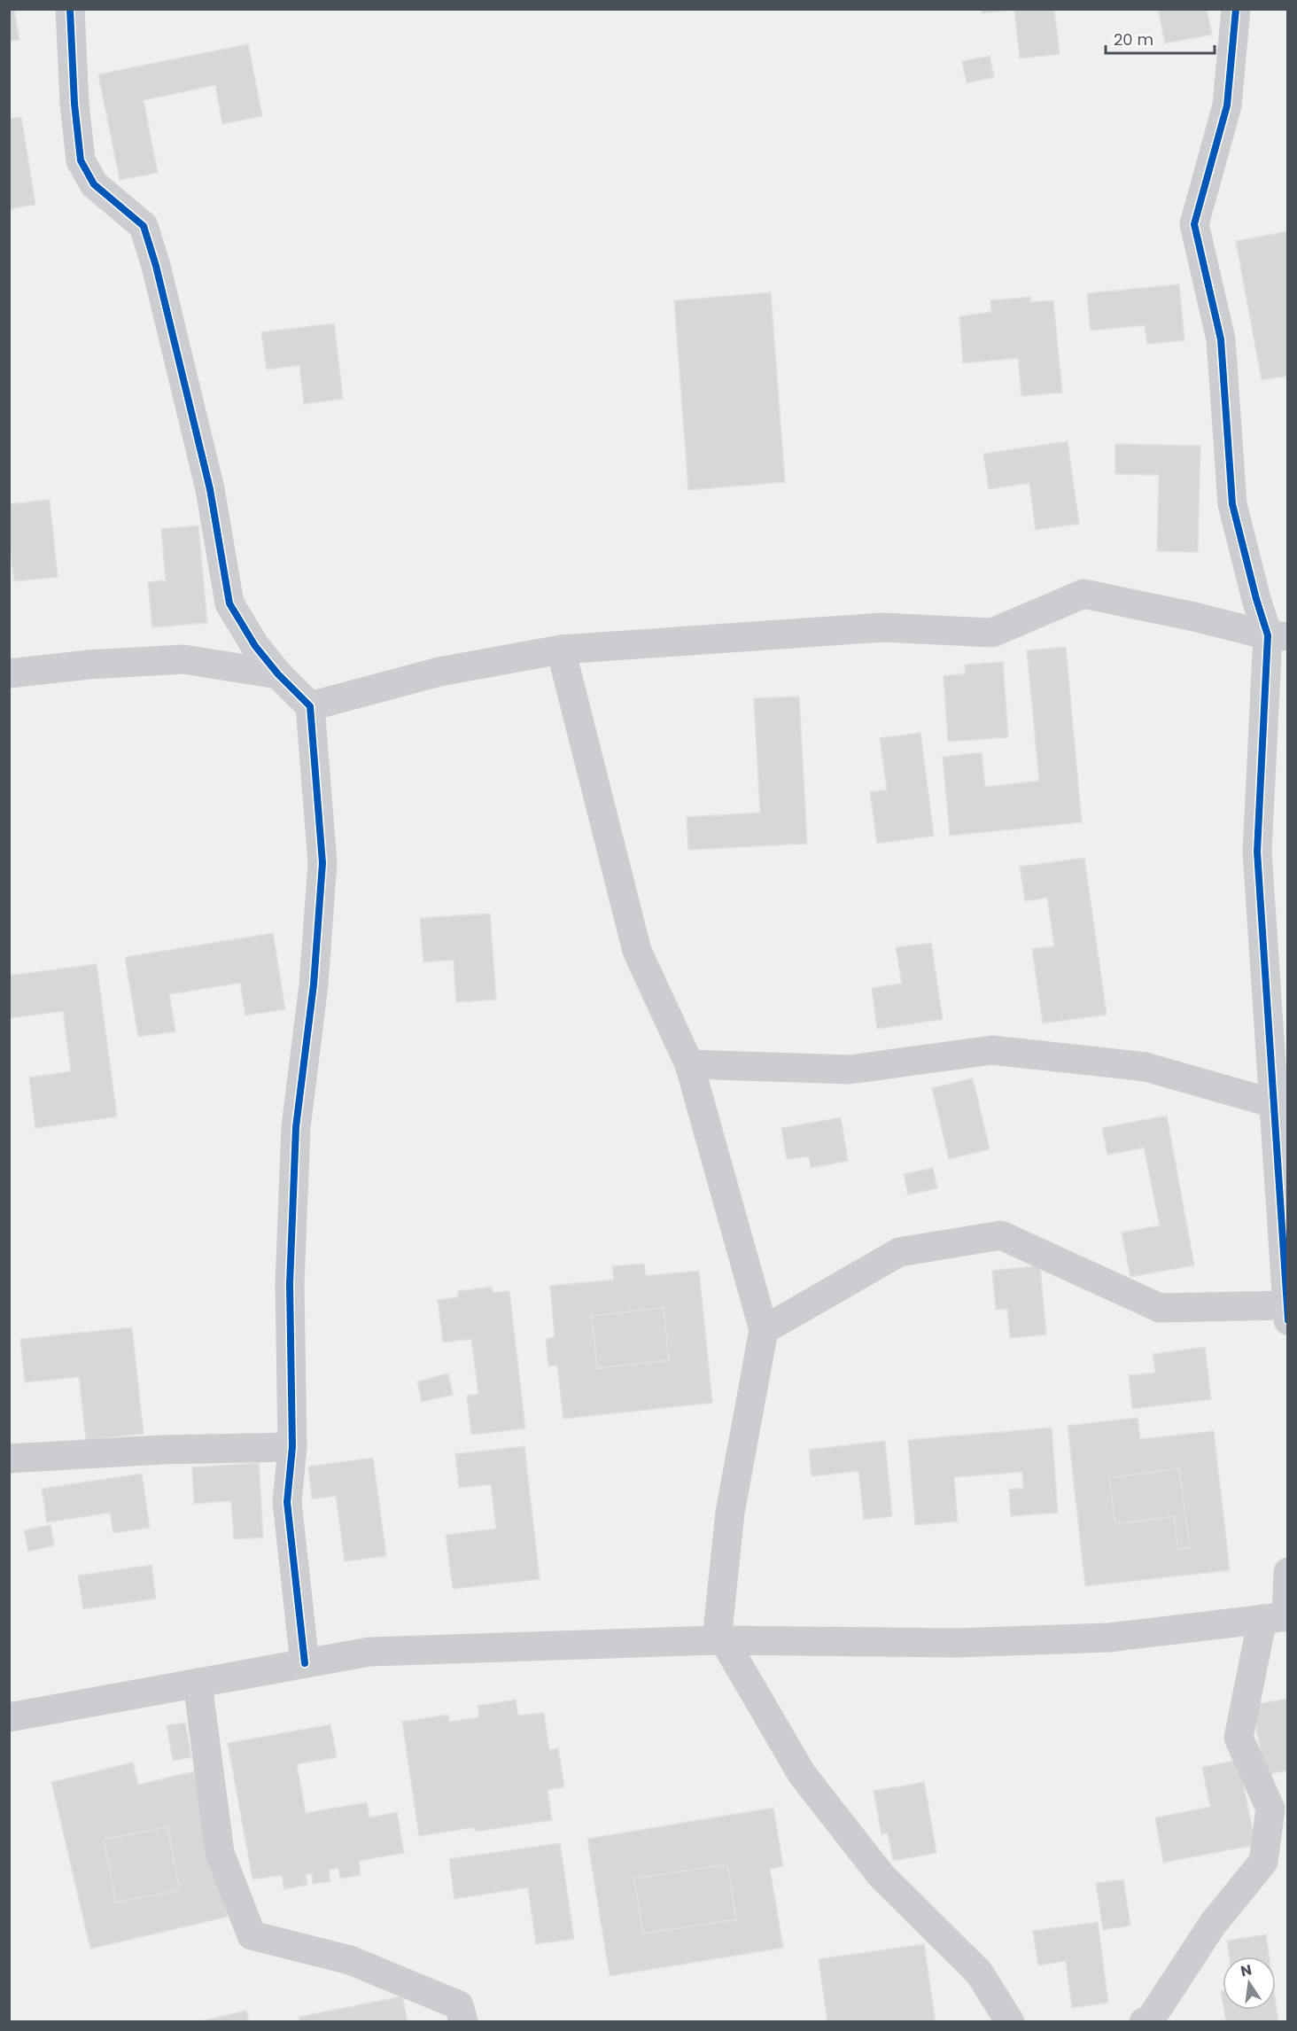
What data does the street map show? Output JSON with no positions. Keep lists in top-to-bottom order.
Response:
{
  "scale_bar": "20 m",
  "north": "top"
}
